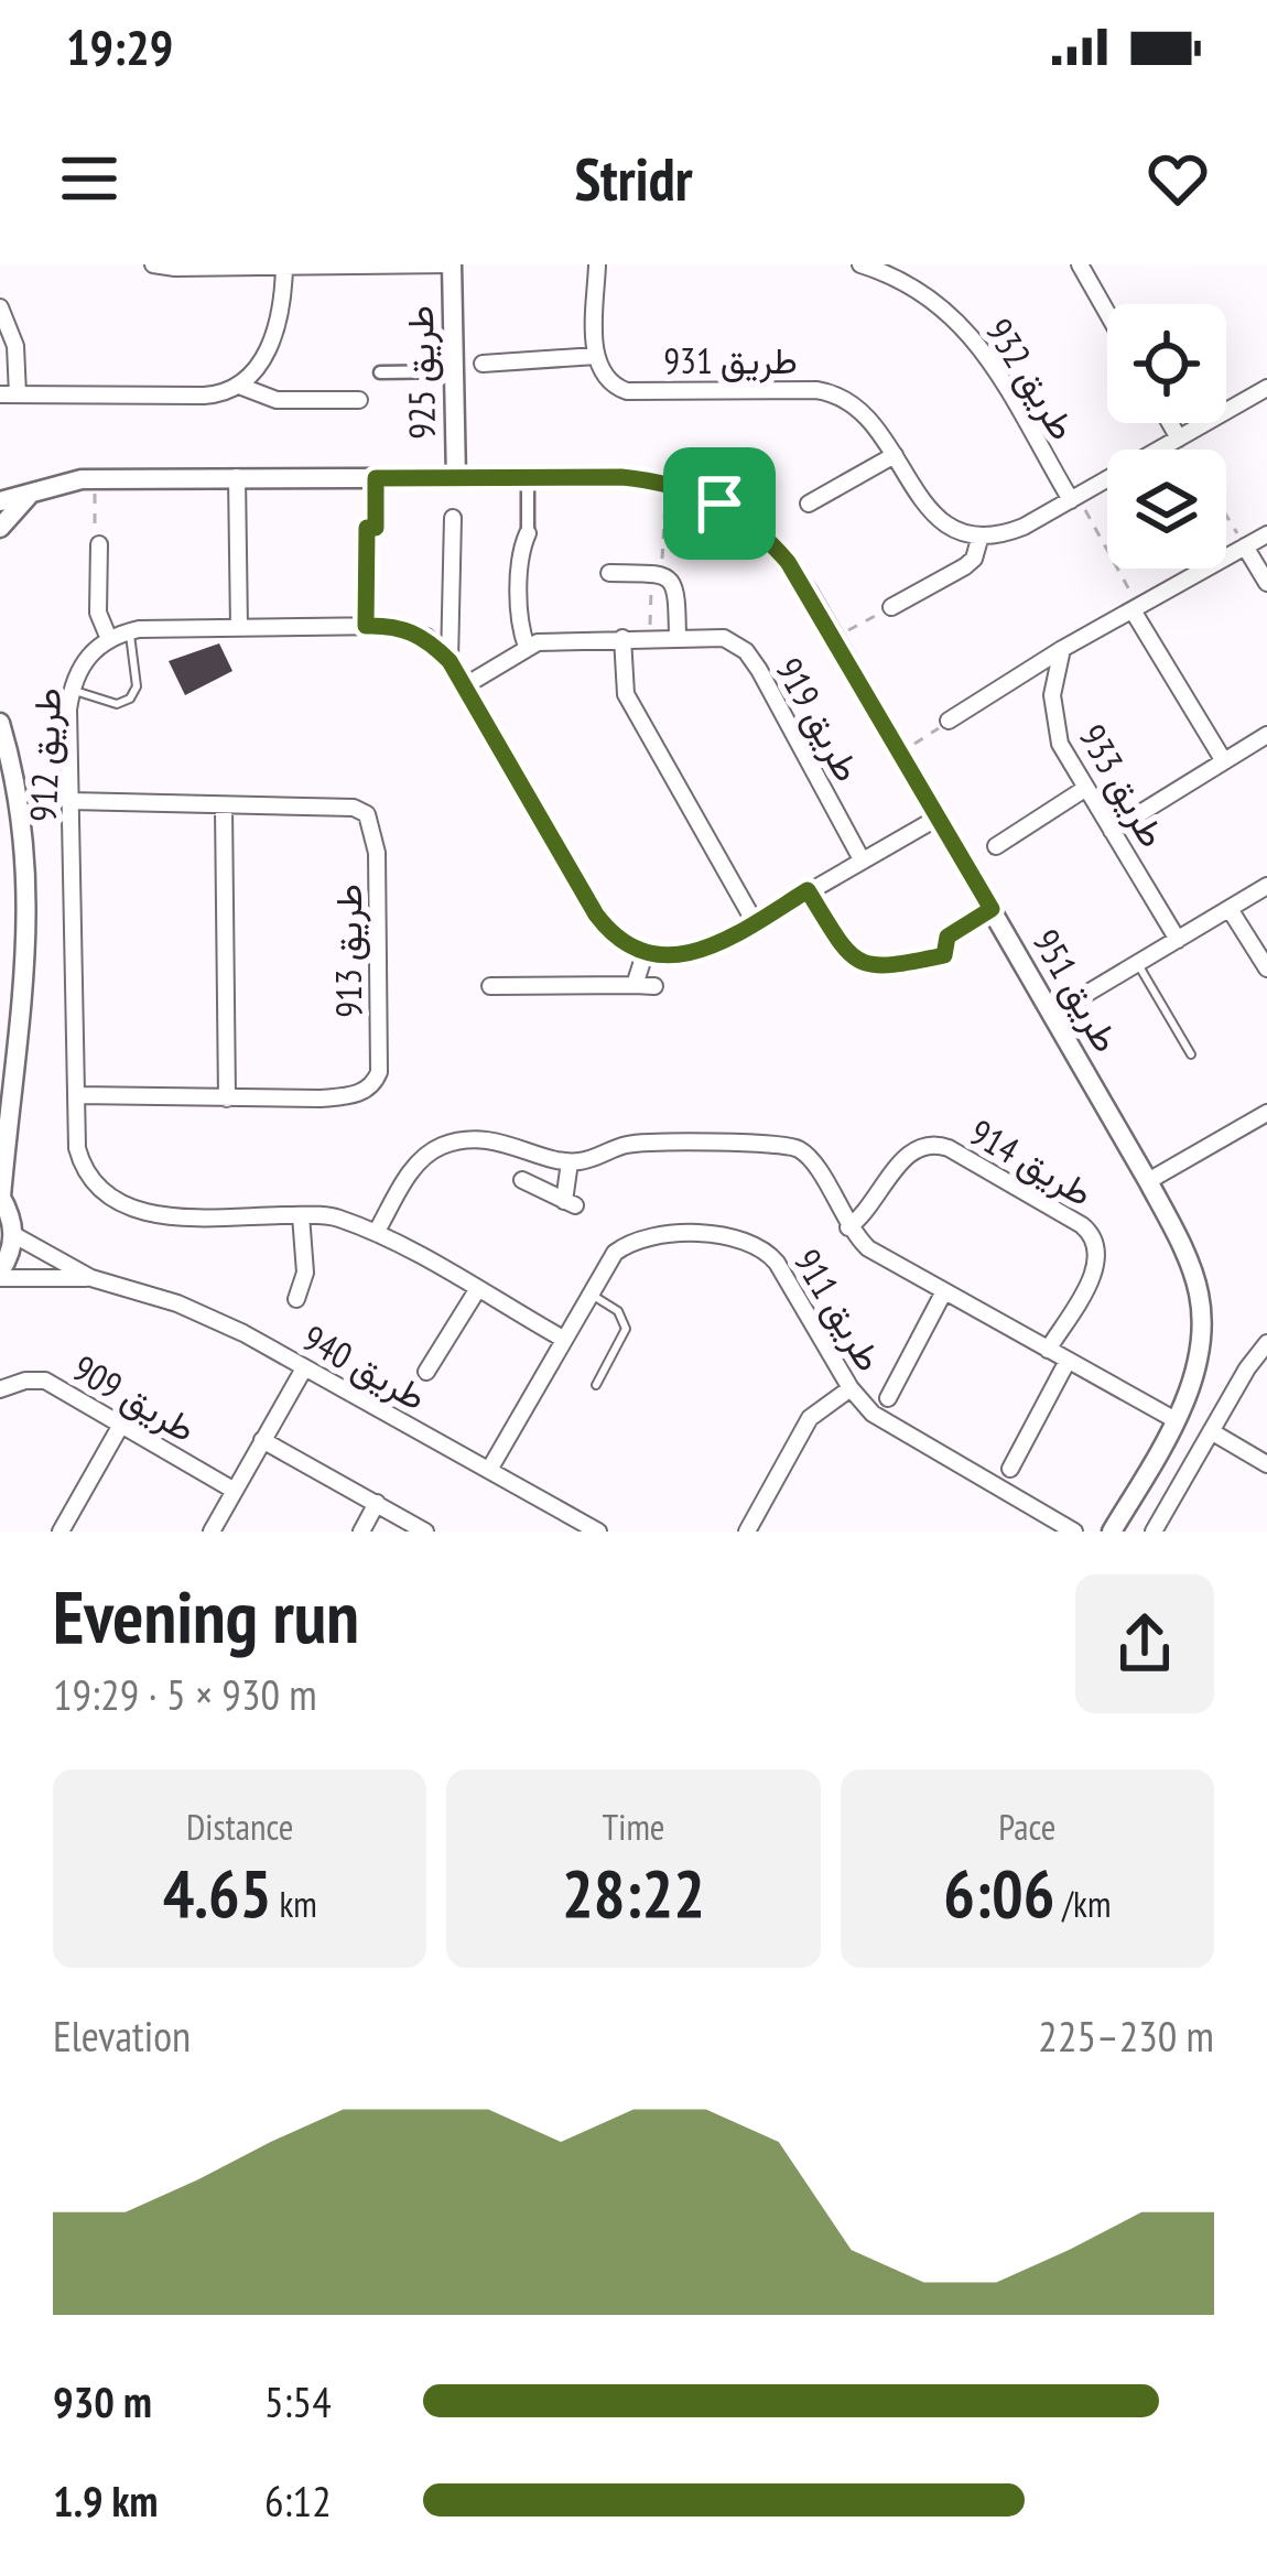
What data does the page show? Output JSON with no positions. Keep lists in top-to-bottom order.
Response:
{
  "streets": {
    "street": [
      "طريق 931",
      "طريق 925",
      "طريق 932",
      "طريق 919",
      "طريق 912",
      "طريق 933",
      "طريق 913",
      "طريق 951",
      "طريق 914",
      "طريق 911",
      "طريق 940",
      "طريق 909"
    ]
  },
  "crossings": [
    ["طريق 925", "طريق 951"],
    ["طريق 912", "طريق 913"],
    ["طريق 912", "طريق 911"],
    ["طريق 911", "طريق 940"]
  ],
  "page": {
    "status": "19:29",
    "header": "Stridr",
    "heading": ["Evening run", "19:29 · 5 × 930 m"],
    "stats": [
      ["Distance", "4.65 km"],
      ["Time", "28:22"],
      ["Pace", "6:06 /km"]
    ],
    "chart": ["Elevation", "225–230 m"],
    "list": [
      {
        "name": "930 m",
        "note": "5:54"
      },
      {
        "name": "1.9 km",
        "note": "6:12"
      }
    ]
  }
}
